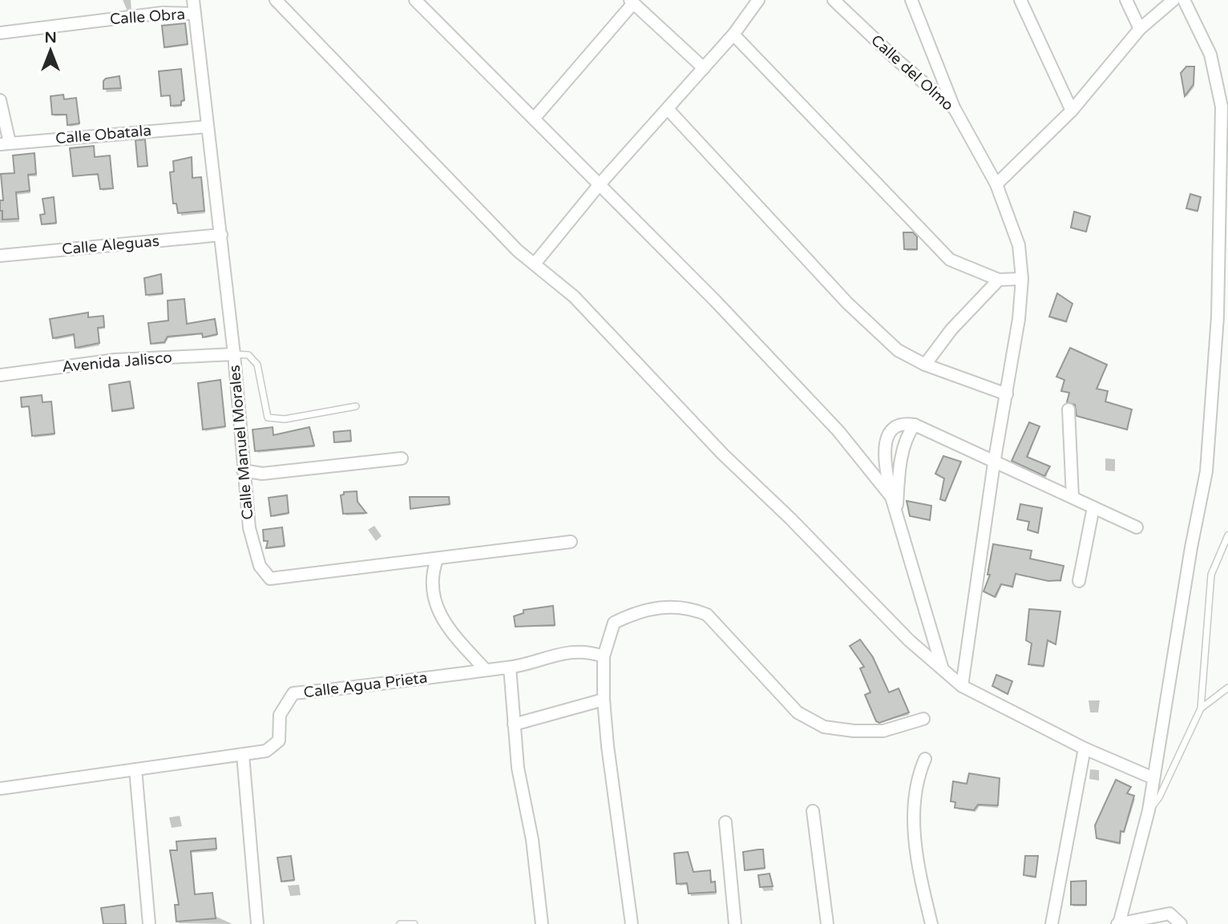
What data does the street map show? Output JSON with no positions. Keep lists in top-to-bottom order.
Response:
{
  "streets": {
    "street": [
      "Calle Obra",
      "Calle del Olmo",
      "Calle Obatala",
      "Calle Aleguas",
      "Avenida Jalisco",
      "Calle Manuel Morales",
      "Calle Agua Prieta"
    ]
  },
  "crossings": [
    ["Calle Obra", "Calle Manuel Morales"],
    ["Calle Obatala", "Calle Manuel Morales"],
    ["Calle Aleguas", "Calle Manuel Morales"],
    ["Avenida Jalisco", "Calle Manuel Morales"]
  ],
  "north": "top"
}
